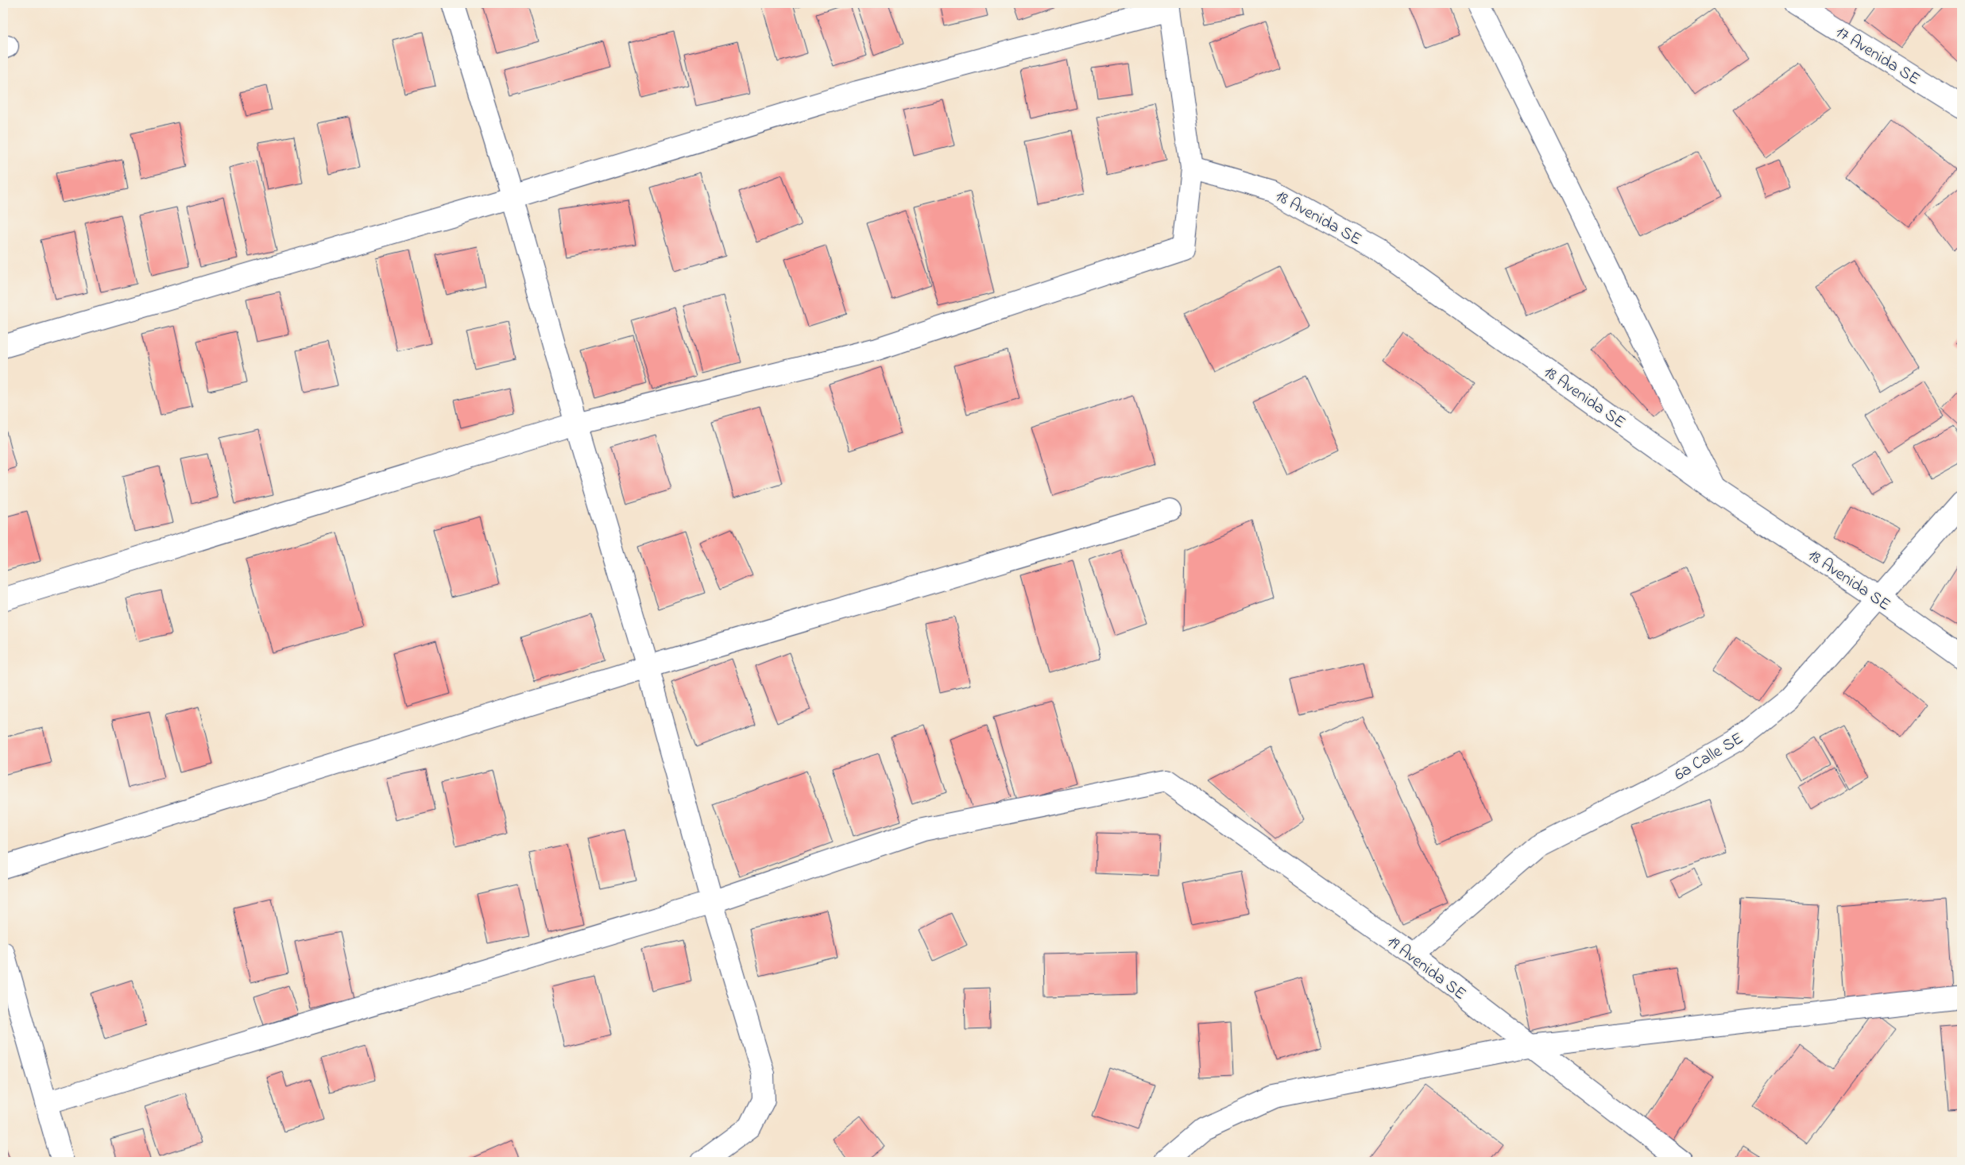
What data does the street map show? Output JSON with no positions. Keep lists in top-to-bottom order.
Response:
{
  "streets": {
    "street": [
      "17 Avenida SE",
      "18 Avenida SE",
      "6a Calle SE",
      "19 Avenida SE"
    ]
  },
  "crossings": [
    ["18 Avenida SE", "6a Calle SE"],
    ["6a Calle SE", "19 Avenida SE"]
  ]
}
